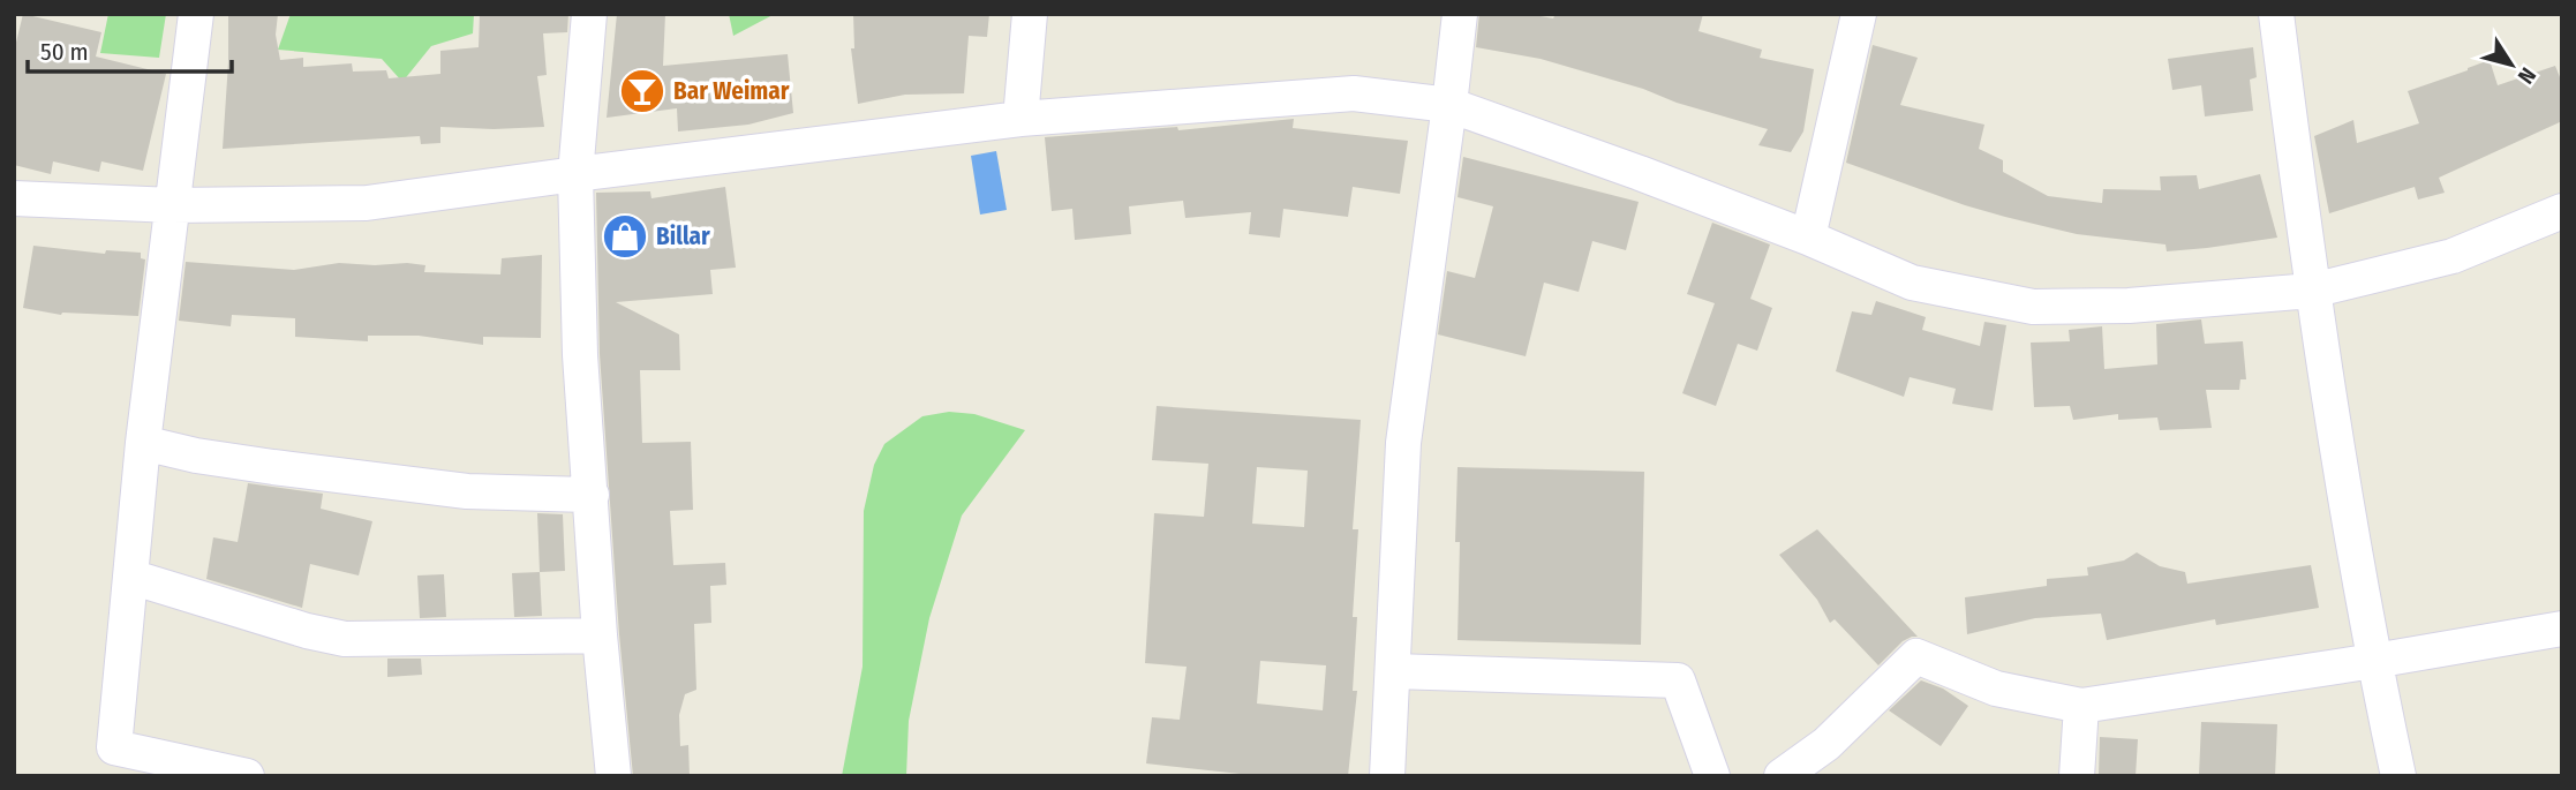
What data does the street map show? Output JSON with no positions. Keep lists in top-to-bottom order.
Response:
{
  "places": {
    "bar": ["Bar Weimar"],
    "shop": ["Billar"]
  },
  "scale_bar": "50 m",
  "north": "bottom right"
}
